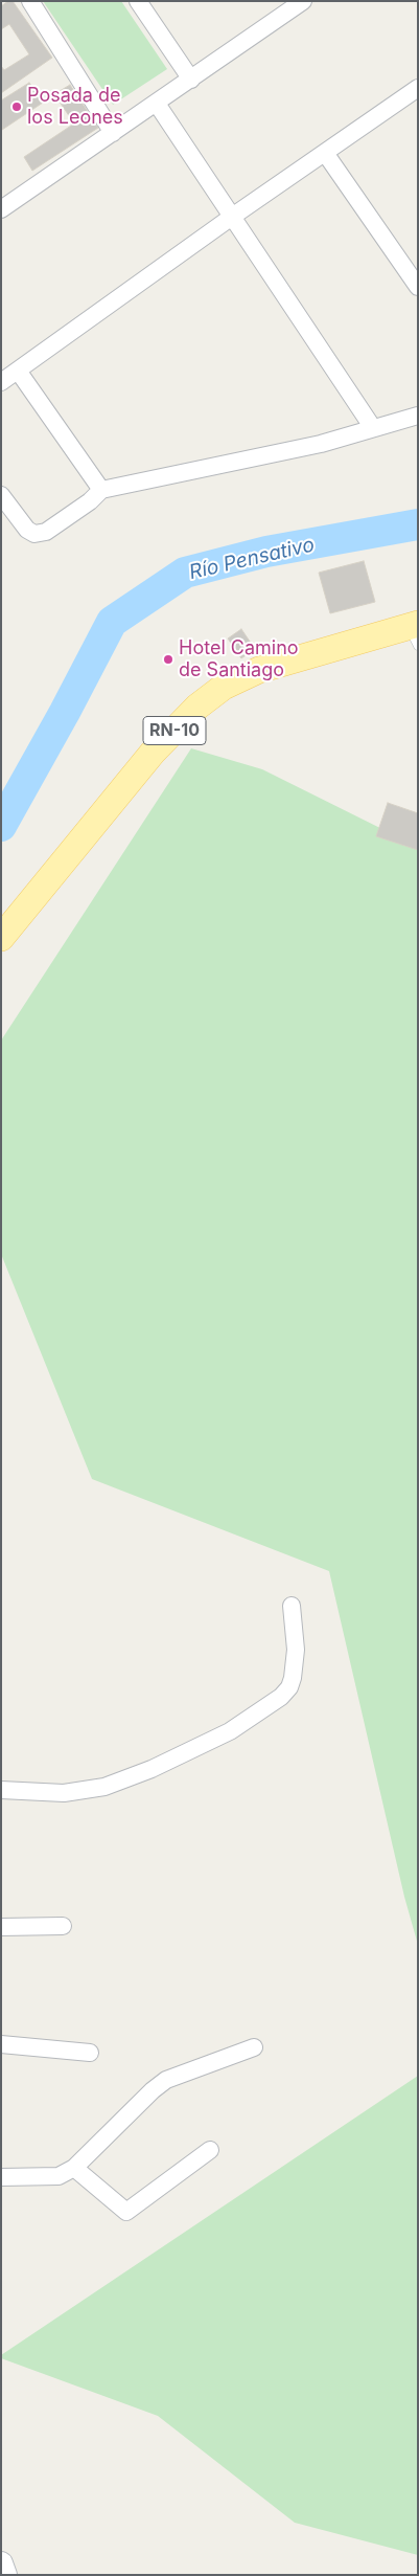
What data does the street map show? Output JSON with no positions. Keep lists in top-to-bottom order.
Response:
{
  "streets": {
    "main road": ["RN-10"]
  },
  "water": ["Río Pensativo"],
  "places": ["Posada de los Leones", "Hotel Camino de Santiago"]
}
